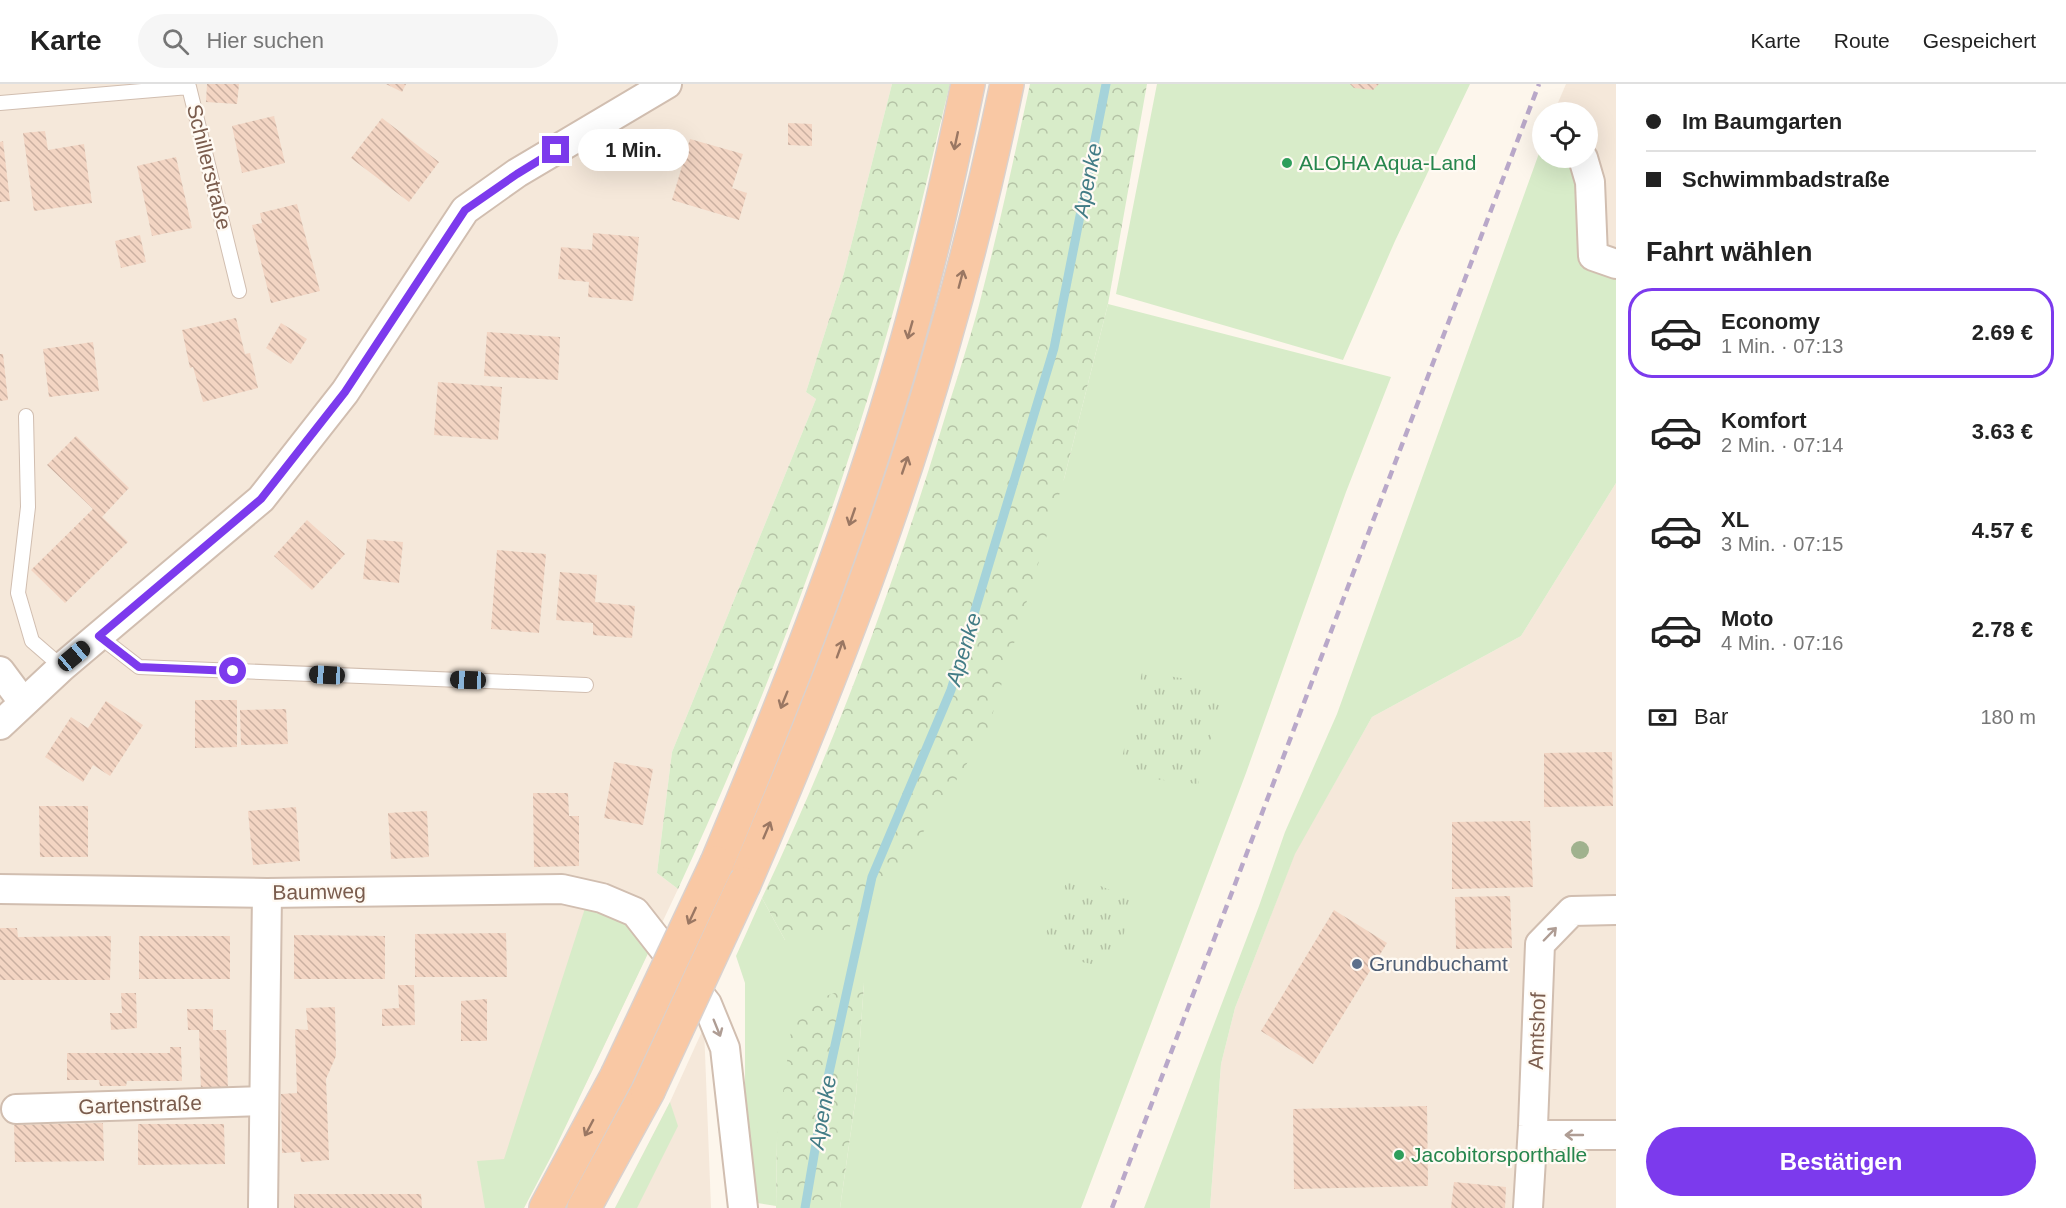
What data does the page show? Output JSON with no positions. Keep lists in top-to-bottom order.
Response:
{
  "streets": {
    "street": ["Baumweg", "Amtshof", "Gartenstraße"],
    "lane": ["Schillerstraße"]
  },
  "one_way": ["Baumweg", "Amtshof"],
  "water": ["Apenke"],
  "places": ["ALOHA Aqua-Land", "Grundbuchamt", "Jacobitorsporthalle"],
  "page": {
    "header": "Karte",
    "search": "Hier suchen",
    "nav": ["Karte", "Route", "Gespeichert"],
    "banner": ["Im Baumgarten", "Schwimmbadstraße"],
    "bubble": "1 Min.",
    "heading": "Fahrt wählen",
    "list": [
      {
        "name": "Economy",
        "note": "1 Min. · 07:13",
        "value": "2.69 €"
      },
      {
        "name": "Komfort",
        "note": "2 Min. · 07:14",
        "value": "3.63 €"
      },
      {
        "name": "XL",
        "note": "3 Min. · 07:15",
        "value": "4.57 €"
      },
      {
        "name": "Moto",
        "note": "4 Min. · 07:16",
        "value": "2.78 €"
      }
    ],
    "pay": ["Bar", "180 m"],
    "buttons": "Bestätigen"
  }
}
